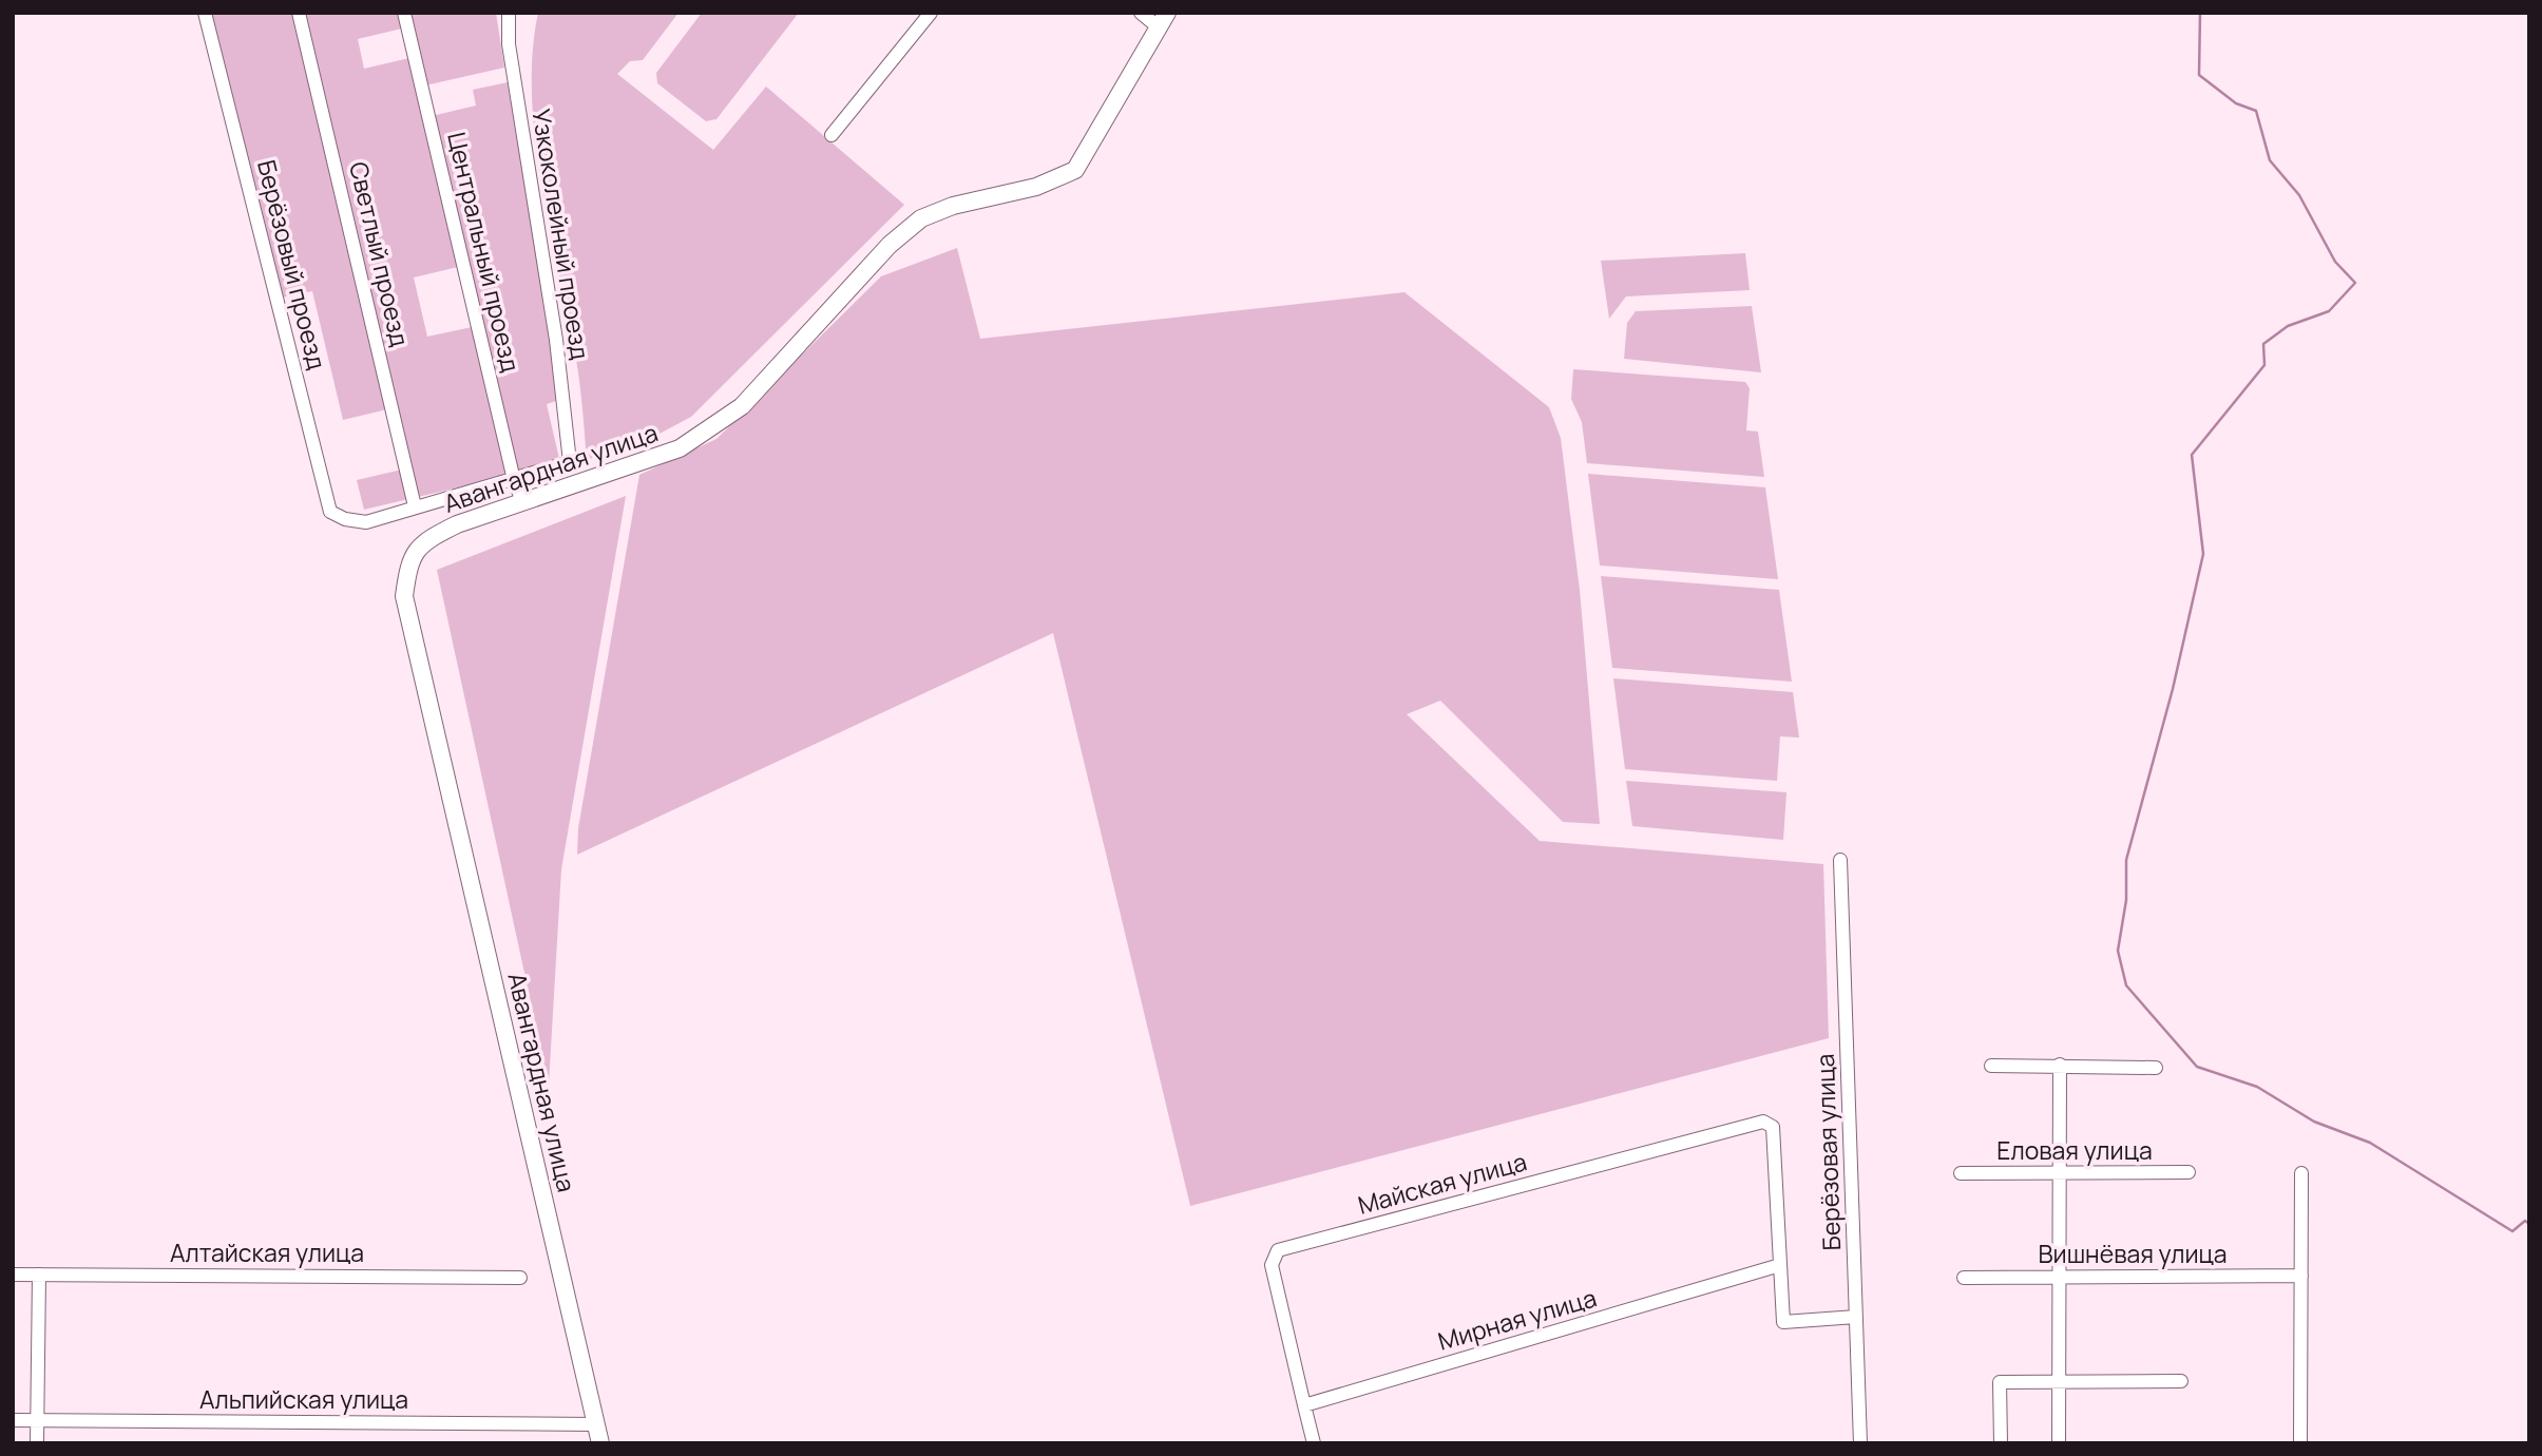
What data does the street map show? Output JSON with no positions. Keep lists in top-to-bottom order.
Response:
{
  "streets": {
    "main road": ["Авангардная улица"],
    "street": [
      "Узкоколейный проезд",
      "Центральный проезд",
      "Светлый проезд",
      "Берёзовый проезд",
      "Еловая улица",
      "Берёзовая улица",
      "Майская улица",
      "Алтайская улица",
      "Вишнёвая улица",
      "Мирная улица",
      "Альпийская улица"
    ]
  },
  "crossings": [
    ["Узкоколейный проезд", "Центральный проезд"],
    ["Центральный проезд", "Авангардная улица"],
    ["Светлый проезд", "Берёзовый проезд"],
    ["Авангардная улица", "Альпийская улица"],
    ["Майская улица", "Мирная улица"]
  ]
}
